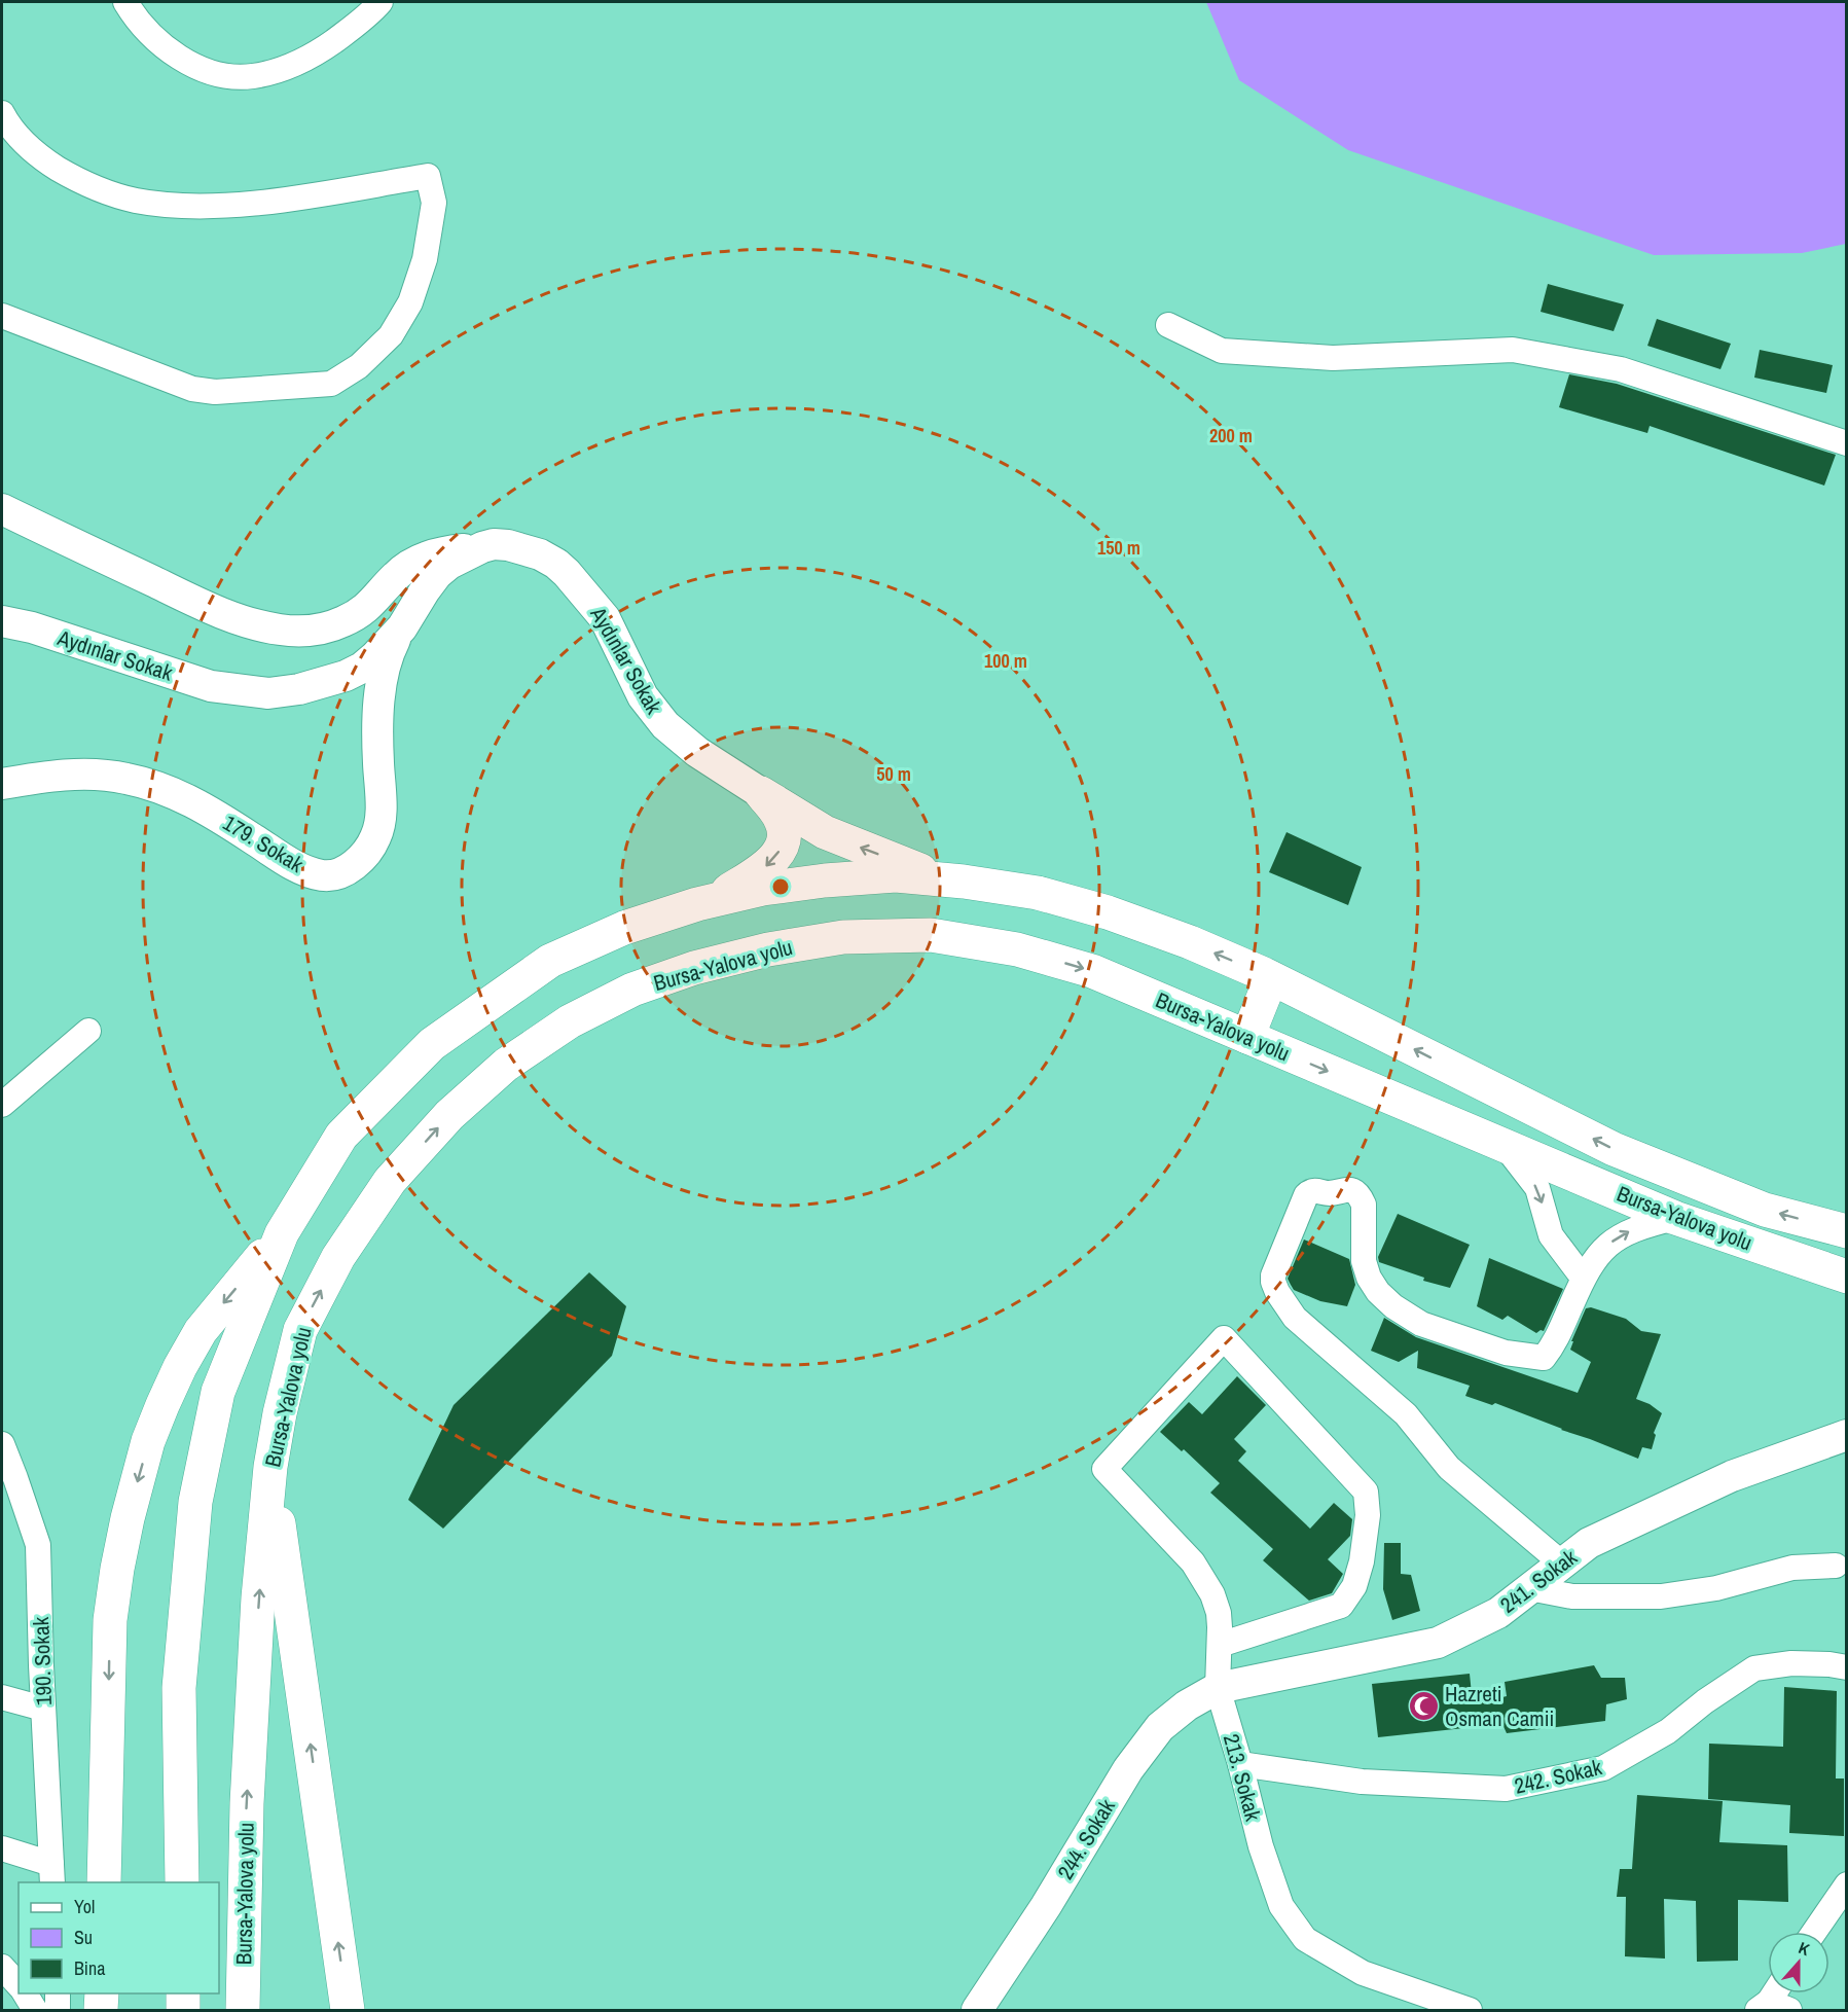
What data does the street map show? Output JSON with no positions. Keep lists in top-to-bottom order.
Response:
{
  "streets": {
    "highway": ["Bursa-Yalova yolu"],
    "street": [
      "Aydınlar Sokak",
      "179. Sokak",
      "241. Sokak",
      "190. Sokak",
      "242. Sokak",
      "213. Sokak",
      "244. Sokak"
    ]
  },
  "crossings": [
    ["Aydınlar Sokak", "179. Sokak"],
    ["241. Sokak", "213. Sokak"],
    ["241. Sokak", "244. Sokak"],
    ["242. Sokak", "213. Sokak"],
    ["213. Sokak", "244. Sokak"]
  ],
  "places": {
    "mosque": ["Hazreti Osman Camii"]
  },
  "legend": ["Yol", "Su", "Bina"],
  "north": "top",
  "rings": [
    "200 m",
    "150 m",
    "100 m",
    "50 m"
  ]
}
